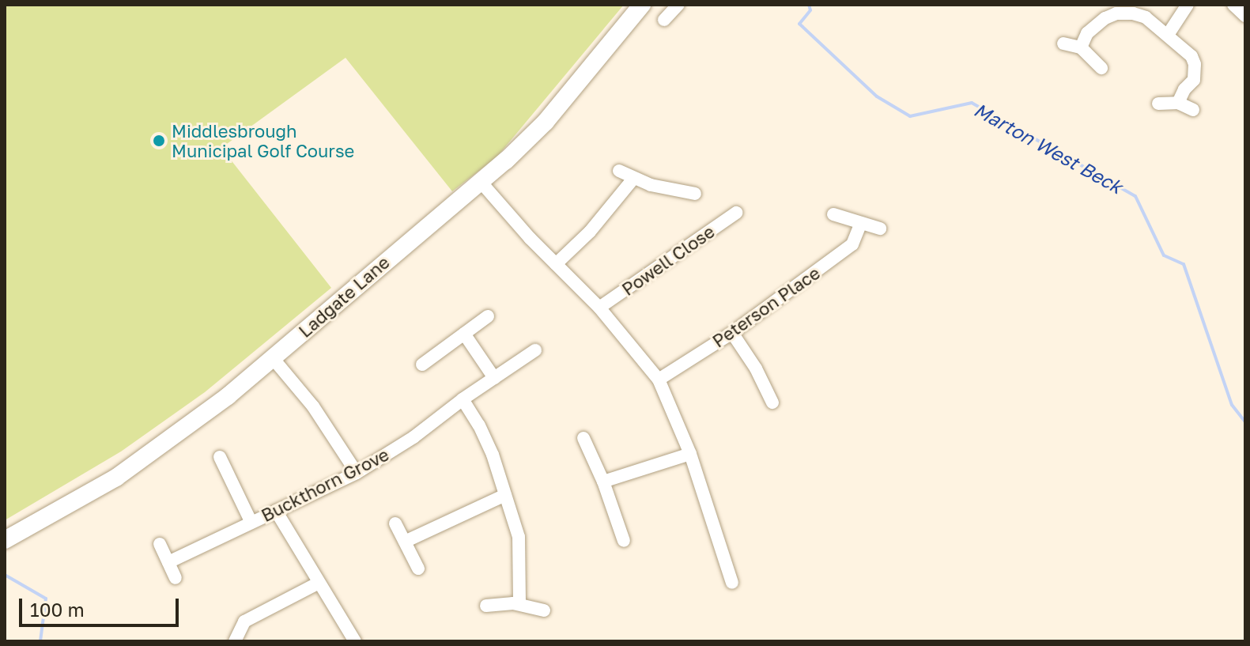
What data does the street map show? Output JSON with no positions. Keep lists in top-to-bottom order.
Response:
{
  "streets": {
    "main road": ["Ladgate Lane"],
    "street": ["Powell Close", "Peterson Place", "Buckthorn Grove"]
  },
  "water": ["Marton West Beck"],
  "places": ["Middlesbrough Municipal Golf Course"],
  "scale_bar": "100 m"
}
